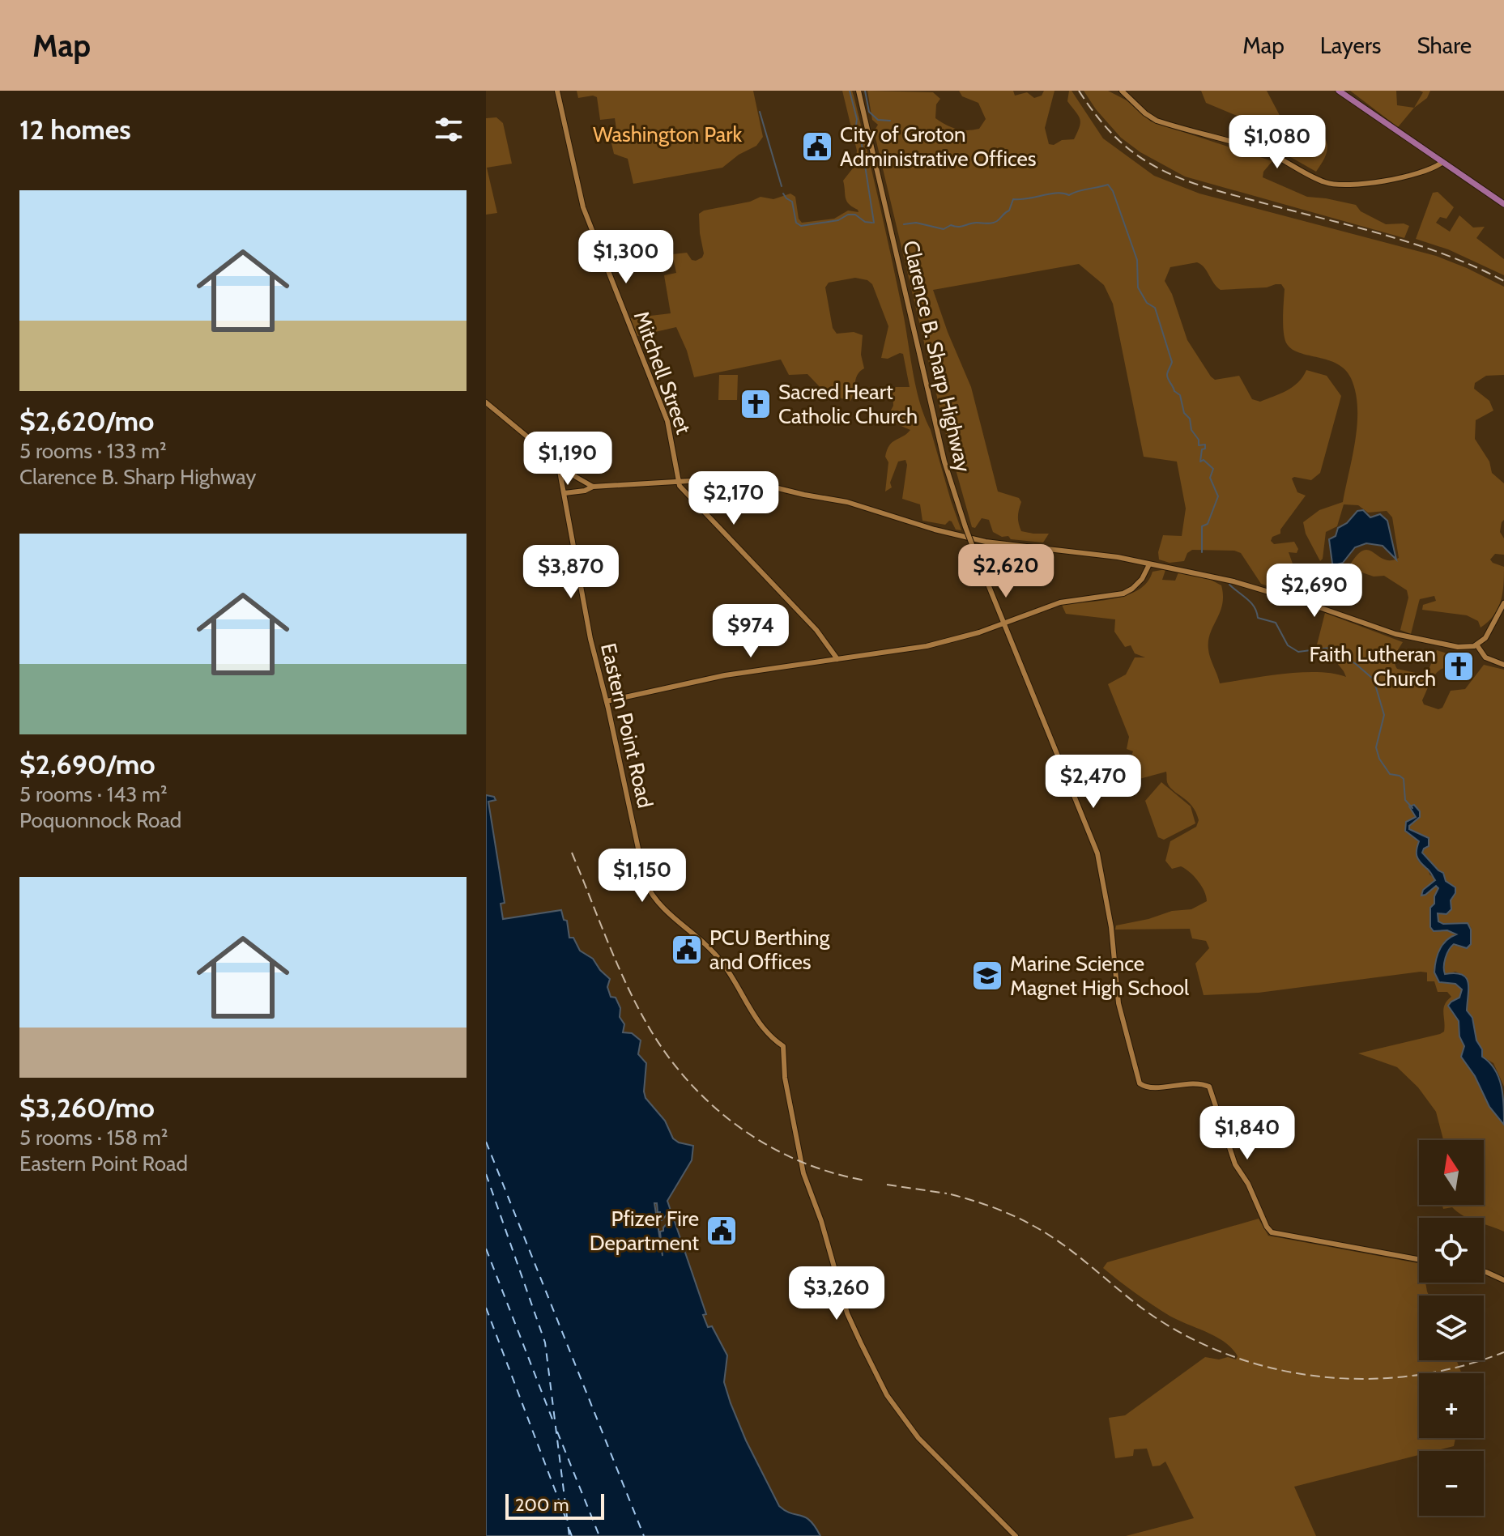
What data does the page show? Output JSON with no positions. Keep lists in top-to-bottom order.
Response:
{
  "streets": {
    "main road": ["Clarence B. Sharp Highway", "Mitchell Street", "Eastern Point Road"]
  },
  "parks": ["Washington Park"],
  "places": {
    "public building": ["City of Groton Administrative Offices", "PCU Berthing and Offices", "Pfizer Fire Department"],
    "church": ["Sacred Heart Catholic Church", "Faith Lutheran Church"],
    "school or university": ["Marine Science Magnet High School"]
  },
  "scale_bar": "200 m",
  "north": "top",
  "page": {
    "header": "Map",
    "nav": ["Map", "Layers", "Share"],
    "heading": "12 homes",
    "price": [
      "$1,080",
      "$1,300",
      "$1,190",
      "$2,170",
      "$2,620",
      "$3,870",
      "$2,690",
      "$974",
      "$2,470",
      "$1,150",
      "$1,840",
      "$3,260"
    ],
    "list": [
      {
        "name": "$2,620/mo",
        "note": "5 rooms · 133 m² · Clarence B. Sharp Highway"
      },
      {
        "name": "$2,690/mo",
        "note": "5 rooms · 143 m² · Poquonnock Road"
      },
      {
        "name": "$3,260/mo",
        "note": "5 rooms · 158 m² · Eastern Point Road"
      }
    ],
    "map_buttons": ["+", "−"],
    "scale": "200 m"
  }
}
